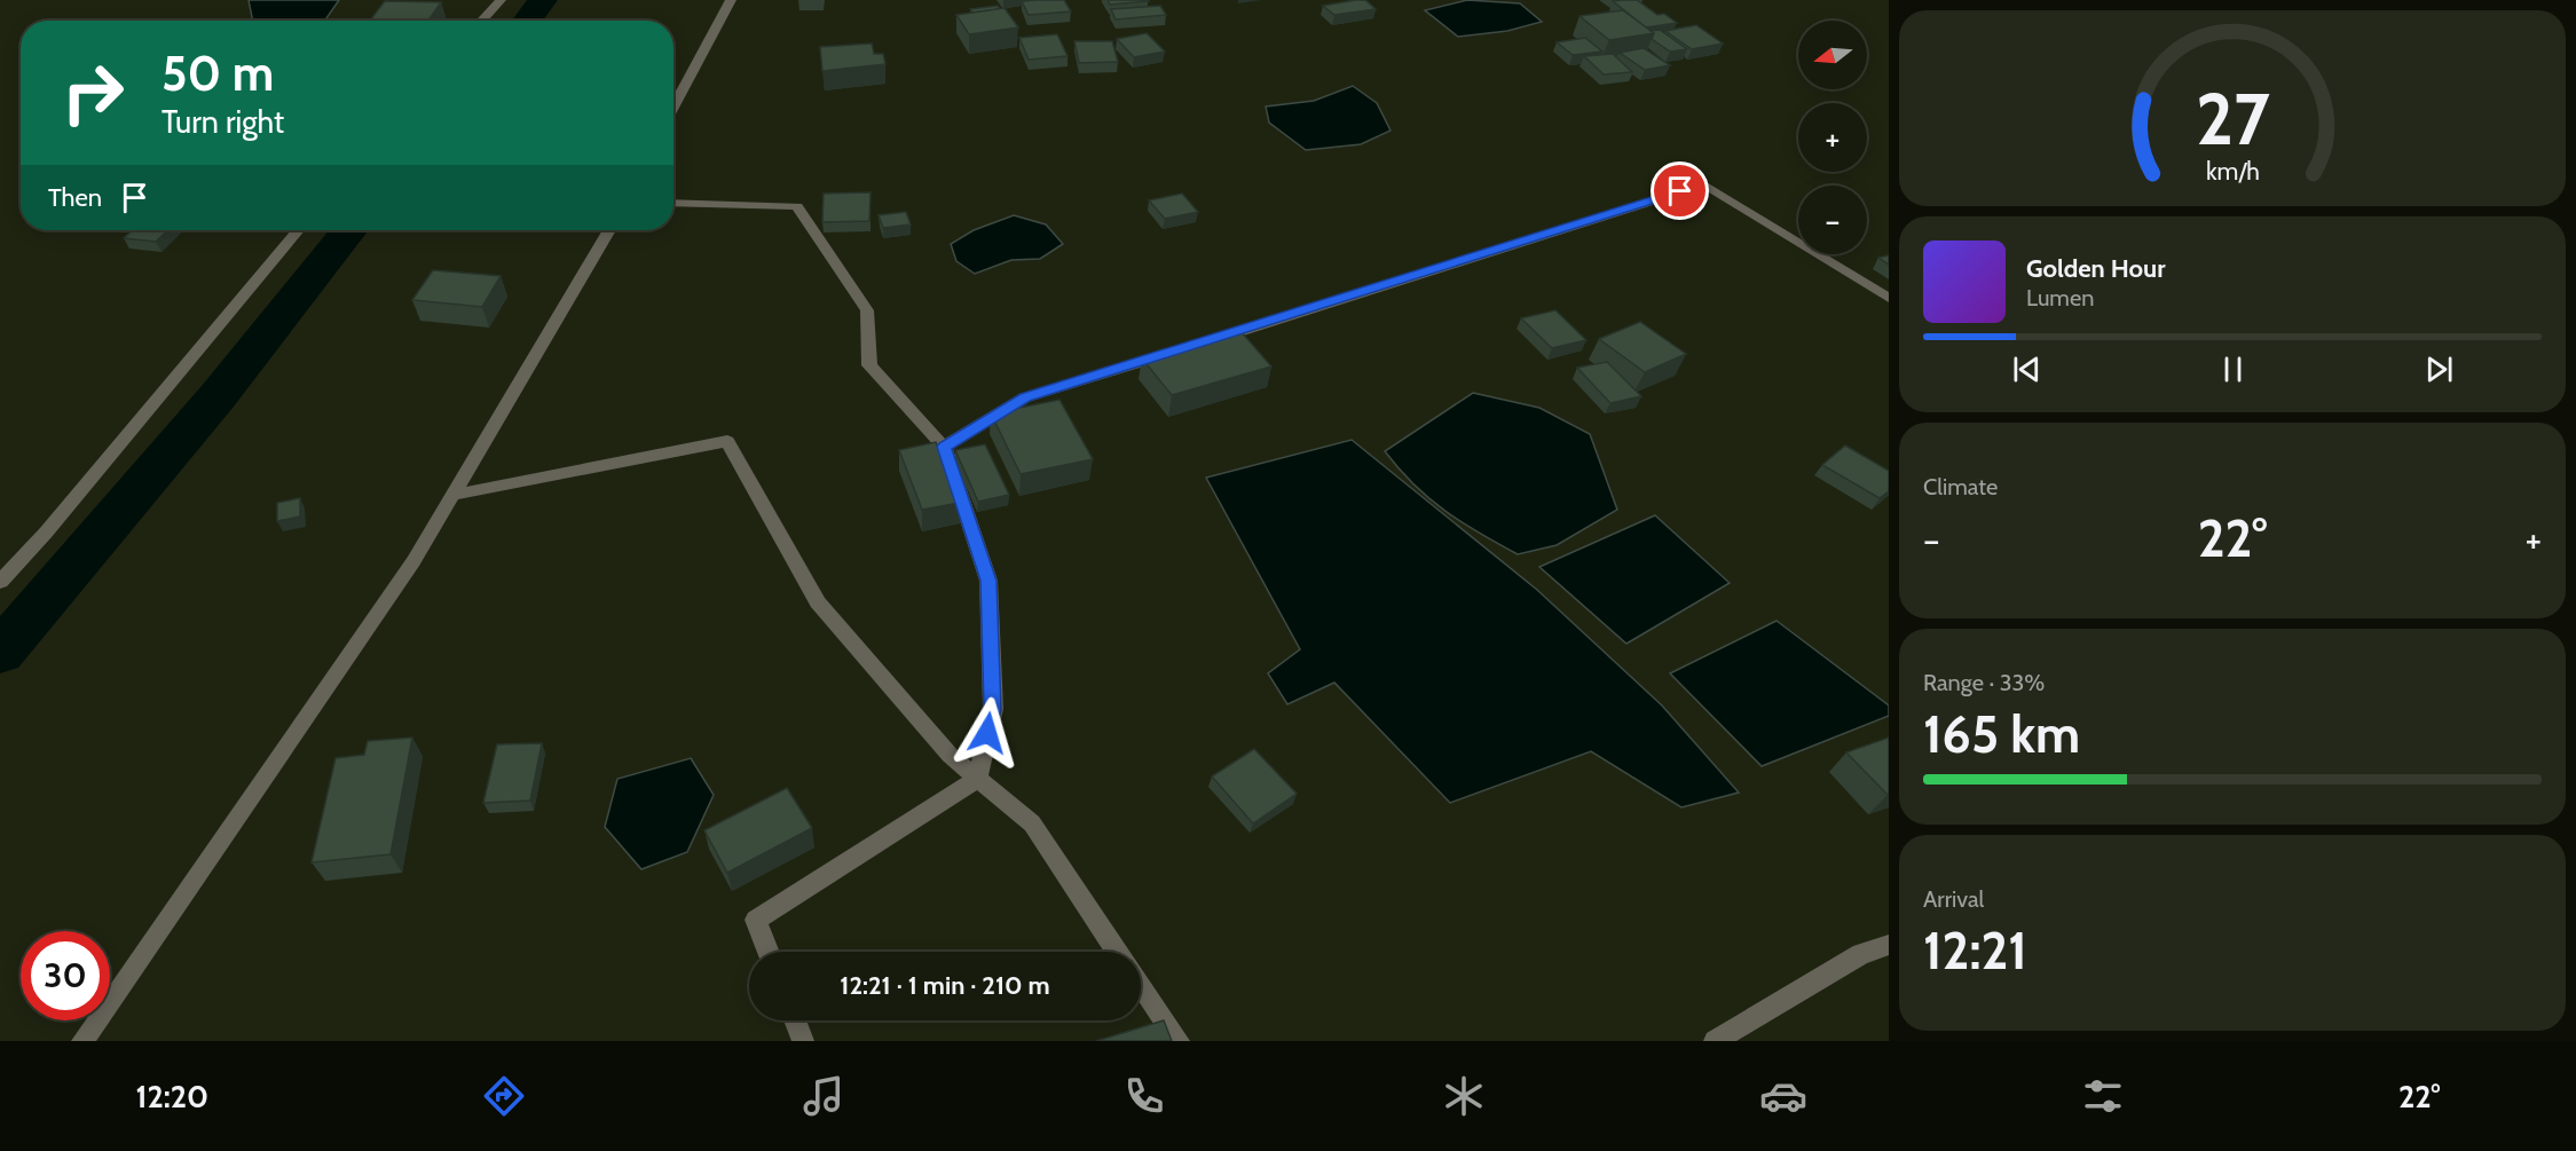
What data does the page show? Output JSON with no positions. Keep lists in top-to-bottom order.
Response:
{
  "north": "left",
  "page": {
    "map_buttons": ["+", "−"],
    "turn": ["50 m", "Turn right"],
    "then": "Then",
    "song": ["Golden Hour", "Lumen"],
    "tile": [
      "Climate",
      ["Range · 33%", "165 km"],
      ["Arrival", "12:21"]
    ],
    "heat": ["−", "22°", "+"],
    "limit": "30",
    "trip": "12:21 · 1 min · 210 m",
    "tabs": ["12:20", "22°"],
    "gauge": ["27", "km/h"]
  }
}
